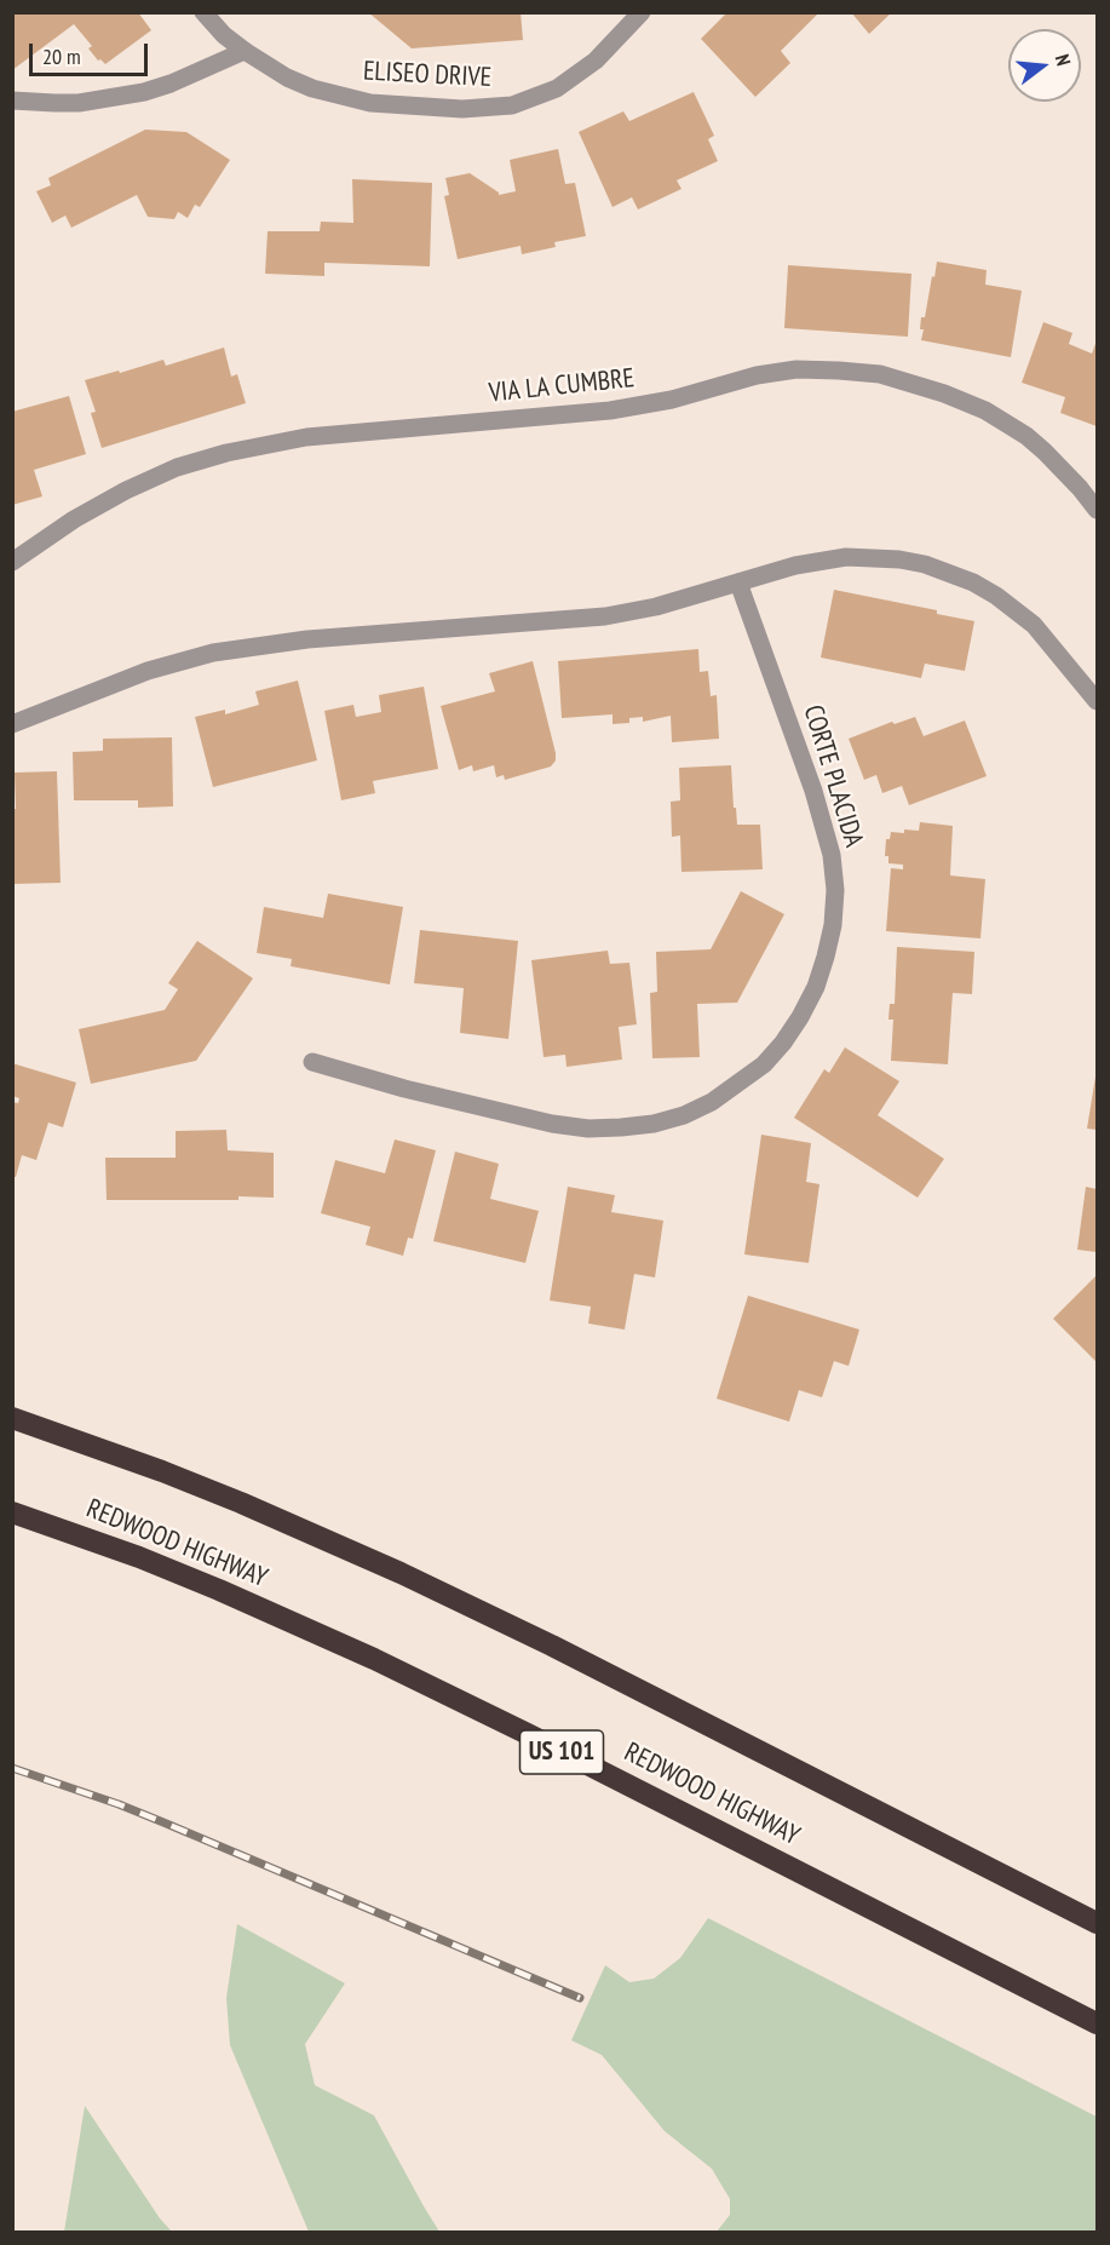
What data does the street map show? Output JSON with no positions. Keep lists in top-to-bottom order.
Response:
{
  "streets": {
    "highway": ["REDWOOD HIGHWAY", "US 101"],
    "street": ["ELISEO DRIVE", "VIA LA CUMBRE", "CORTE PLACIDA"]
  },
  "scale_bar": "20 m",
  "north": "right"
}
